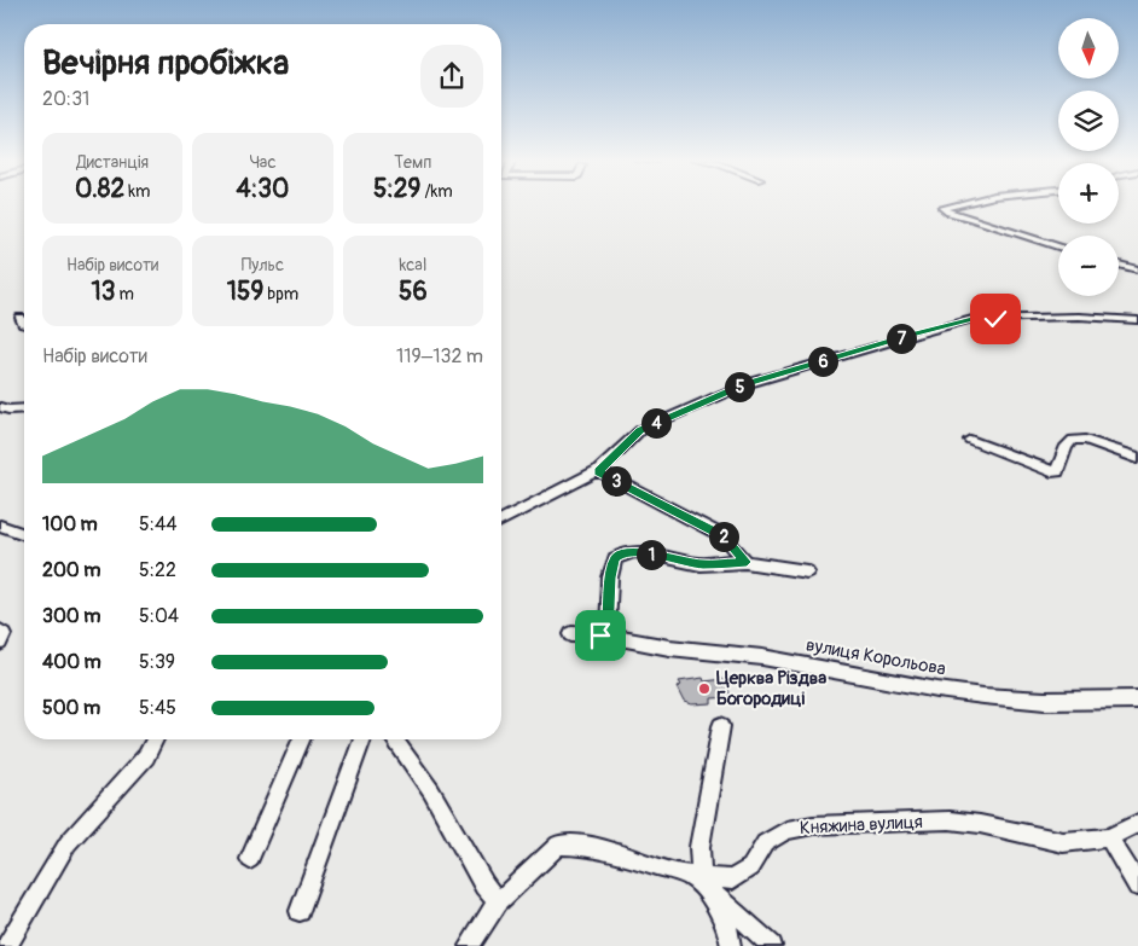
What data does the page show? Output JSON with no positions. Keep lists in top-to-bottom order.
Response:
{
  "streets": {
    "street": ["вулиця Корольова", "Княжина вулиця"]
  },
  "places": ["Церква Різдва Богородиці"],
  "north": "bottom",
  "page": {
    "map_buttons": ["+", "−"],
    "heading": ["Вечірня пробіжка", "20:31"],
    "stats": [
      ["Дистанція", "0.82 km"],
      ["Час", "4:30"],
      ["Темп", "5:29 /km"],
      ["Набір висоти", "13 m"],
      ["Пульс", "159 bpm"],
      ["kcal", "56"]
    ],
    "pins": [
      "7",
      "6",
      "5",
      "4",
      "3",
      "2",
      "1"
    ],
    "chart": ["Набір висоти", "119–132 m"],
    "list": [
      {
        "name": "100 m",
        "note": "5:44"
      },
      {
        "name": "200 m",
        "note": "5:22"
      },
      {
        "name": "300 m",
        "note": "5:04"
      },
      {
        "name": "400 m",
        "note": "5:39"
      },
      {
        "name": "500 m",
        "note": "5:45"
      }
    ]
  }
}
